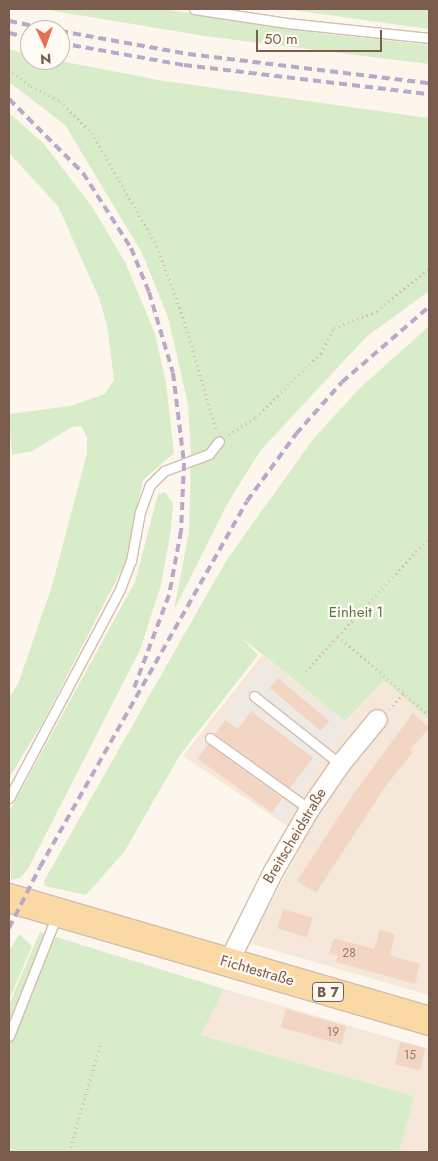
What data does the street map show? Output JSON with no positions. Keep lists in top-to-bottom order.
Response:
{
  "streets": {
    "main road": ["Fichtestraße", "B 7"],
    "street": ["Breitscheidstraße"]
  },
  "crossings": [
    ["Breitscheidstraße", "Fichtestraße"],
    ["Fichtestraße", "B 7"]
  ],
  "parks": ["Einheit 1"],
  "house_numbers": ["28", "19", "15"],
  "scale_bar": "50 m",
  "north": "bottom"
}
